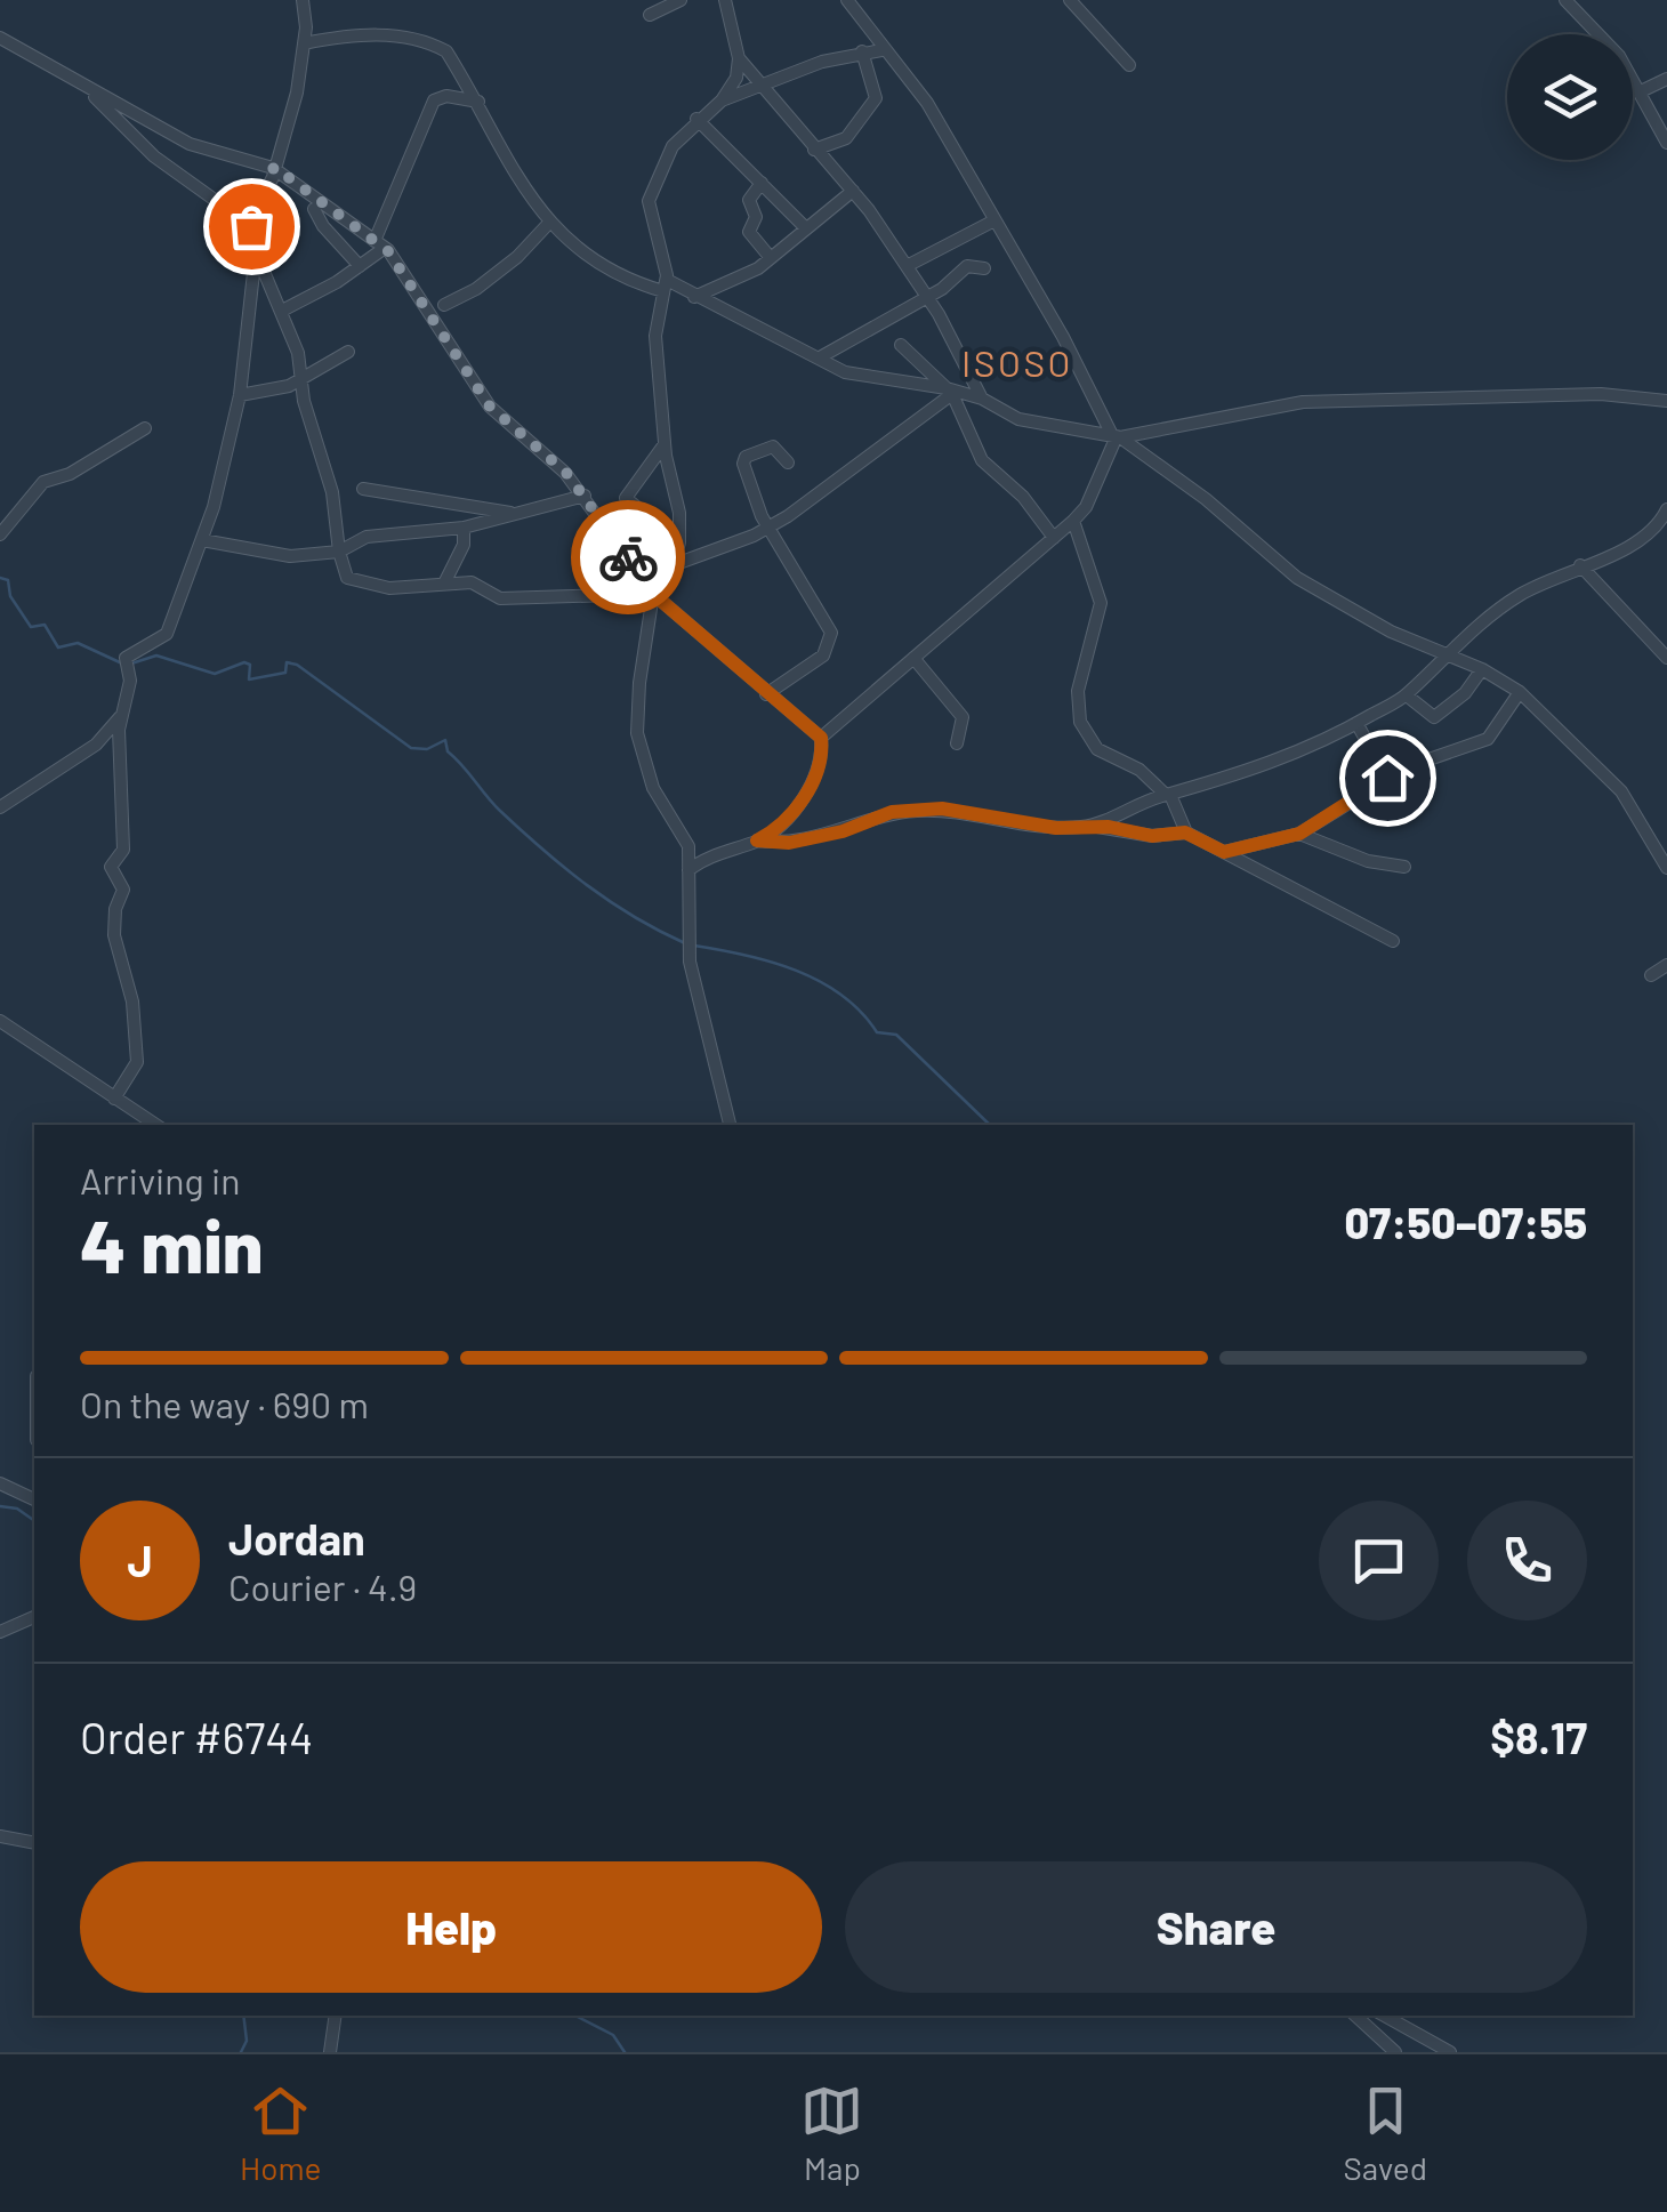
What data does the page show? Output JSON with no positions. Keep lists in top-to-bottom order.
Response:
{
  "districts": ["ISOSO"],
  "page": {
    "heading": ["4 min", "Arriving in", "07:50–07:55"],
    "panel": [
      "Jordan",
      "Courier · 4.9",
      "Order #6744",
      "$8.17"
    ],
    "bar": "On the way · 690 m",
    "round": "J",
    "buttons": ["Help", "Share"],
    "tabs": ["Home", "Map", "Saved"]
  }
}
